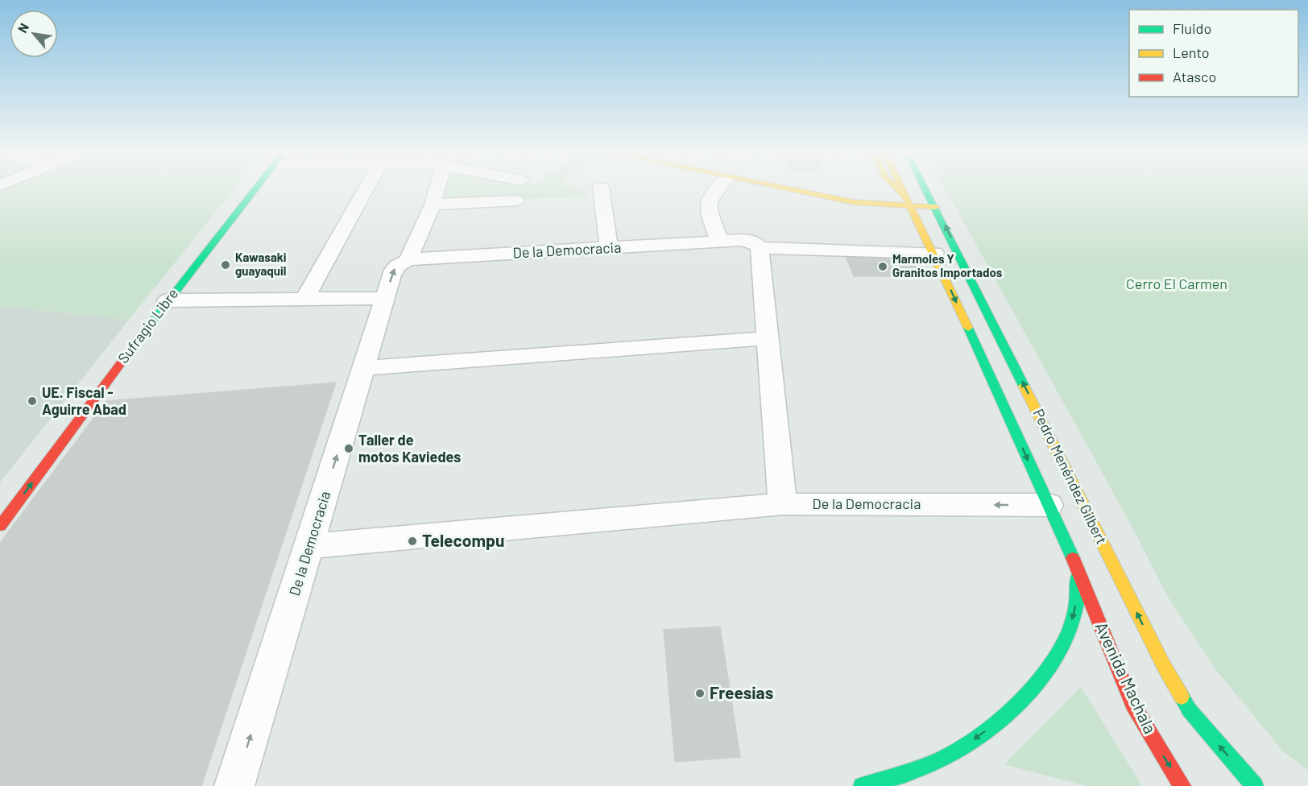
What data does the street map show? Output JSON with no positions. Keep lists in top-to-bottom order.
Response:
{
  "streets": {
    "main road": ["Sufragio Libre", "Pedro Menéndez Gilbert", "Avenida Machala"],
    "street": ["De la Democracia"]
  },
  "crossings": [
    ["De la Democracia", "Pedro Menéndez Gilbert"],
    ["Pedro Menéndez Gilbert", "Avenida Machala"]
  ],
  "one_way": ["Sufragio Libre", "Avenida Machala"],
  "parks": ["Cerro El Carmen"],
  "places": [
    "Kawasaki guayaquil",
    "Marmoles Y Granitos Importados",
    "UE. Fiscal - Aguirre Abad",
    "Taller de motos Kaviedes",
    "Telecompu",
    "Freesias"
  ],
  "legend": ["Fluido", "Lento", "Atasco"],
  "north": "top left"
}
